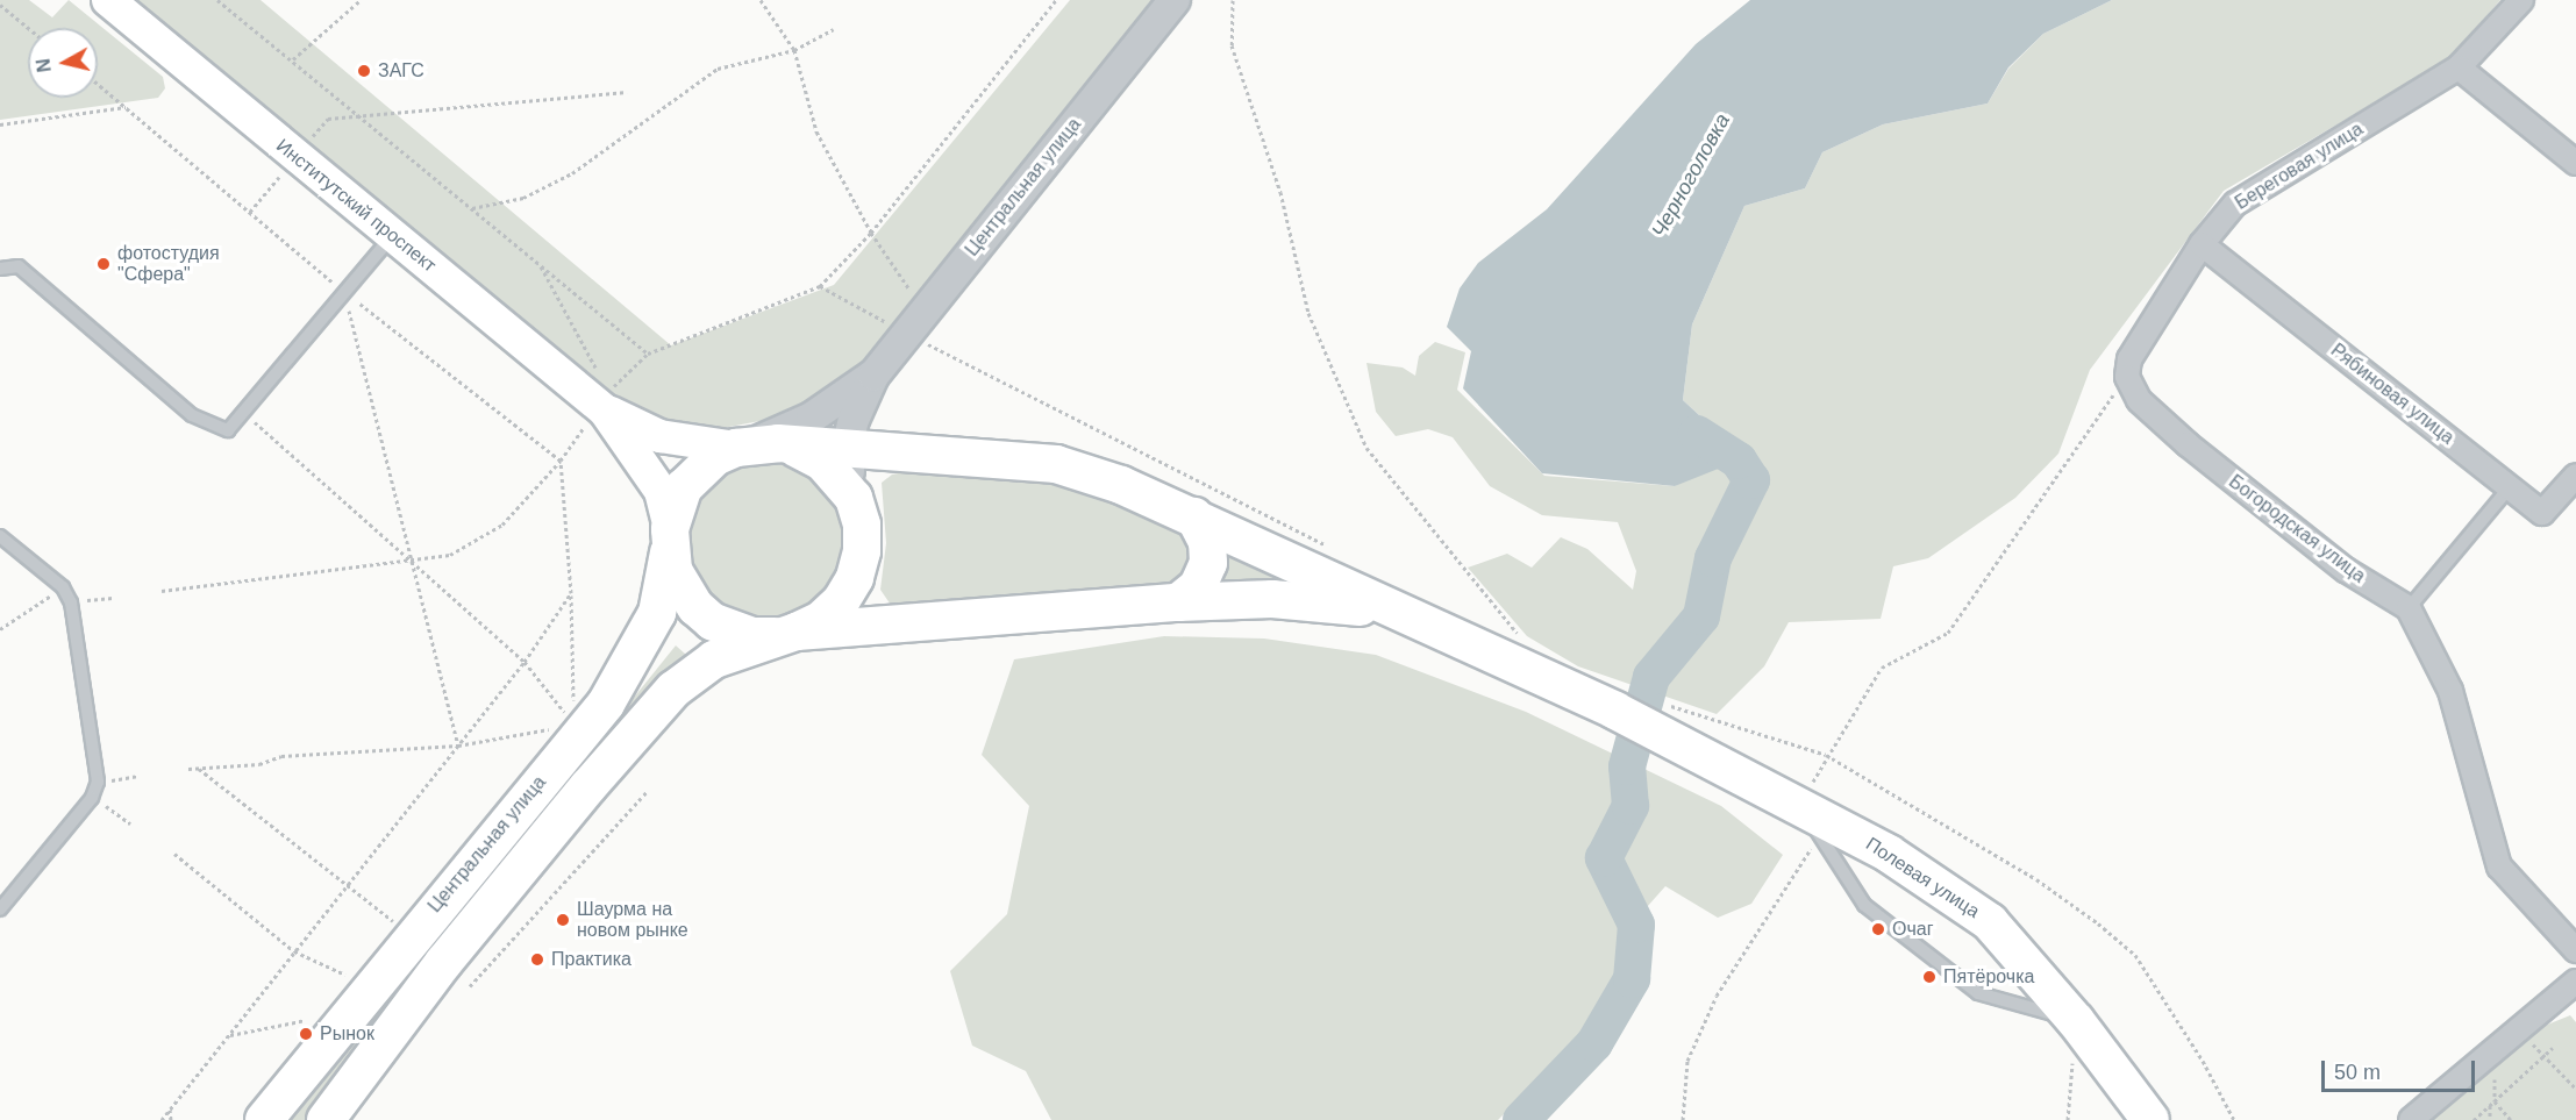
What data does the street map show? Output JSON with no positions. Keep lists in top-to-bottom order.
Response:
{
  "streets": {
    "main road": ["Центральная улица", "Институтский проспект", "Полевая улица"],
    "street": ["Береговая улица", "Рябиновая улица", "Богородская улица"]
  },
  "crossings": [
    ["Береговая улица", "Рябиновая улица"],
    ["Береговая улица", "Богородская улица"]
  ],
  "water": ["Черноголовка"],
  "places": [
    "ЗАГС",
    "фотостудия \"Сфера\"",
    "Шаурма на новом рынке",
    "Очаг",
    "Практика",
    "Пятёрочка",
    "Рынок"
  ],
  "scale_bar": "50 m",
  "north": "left"
}
